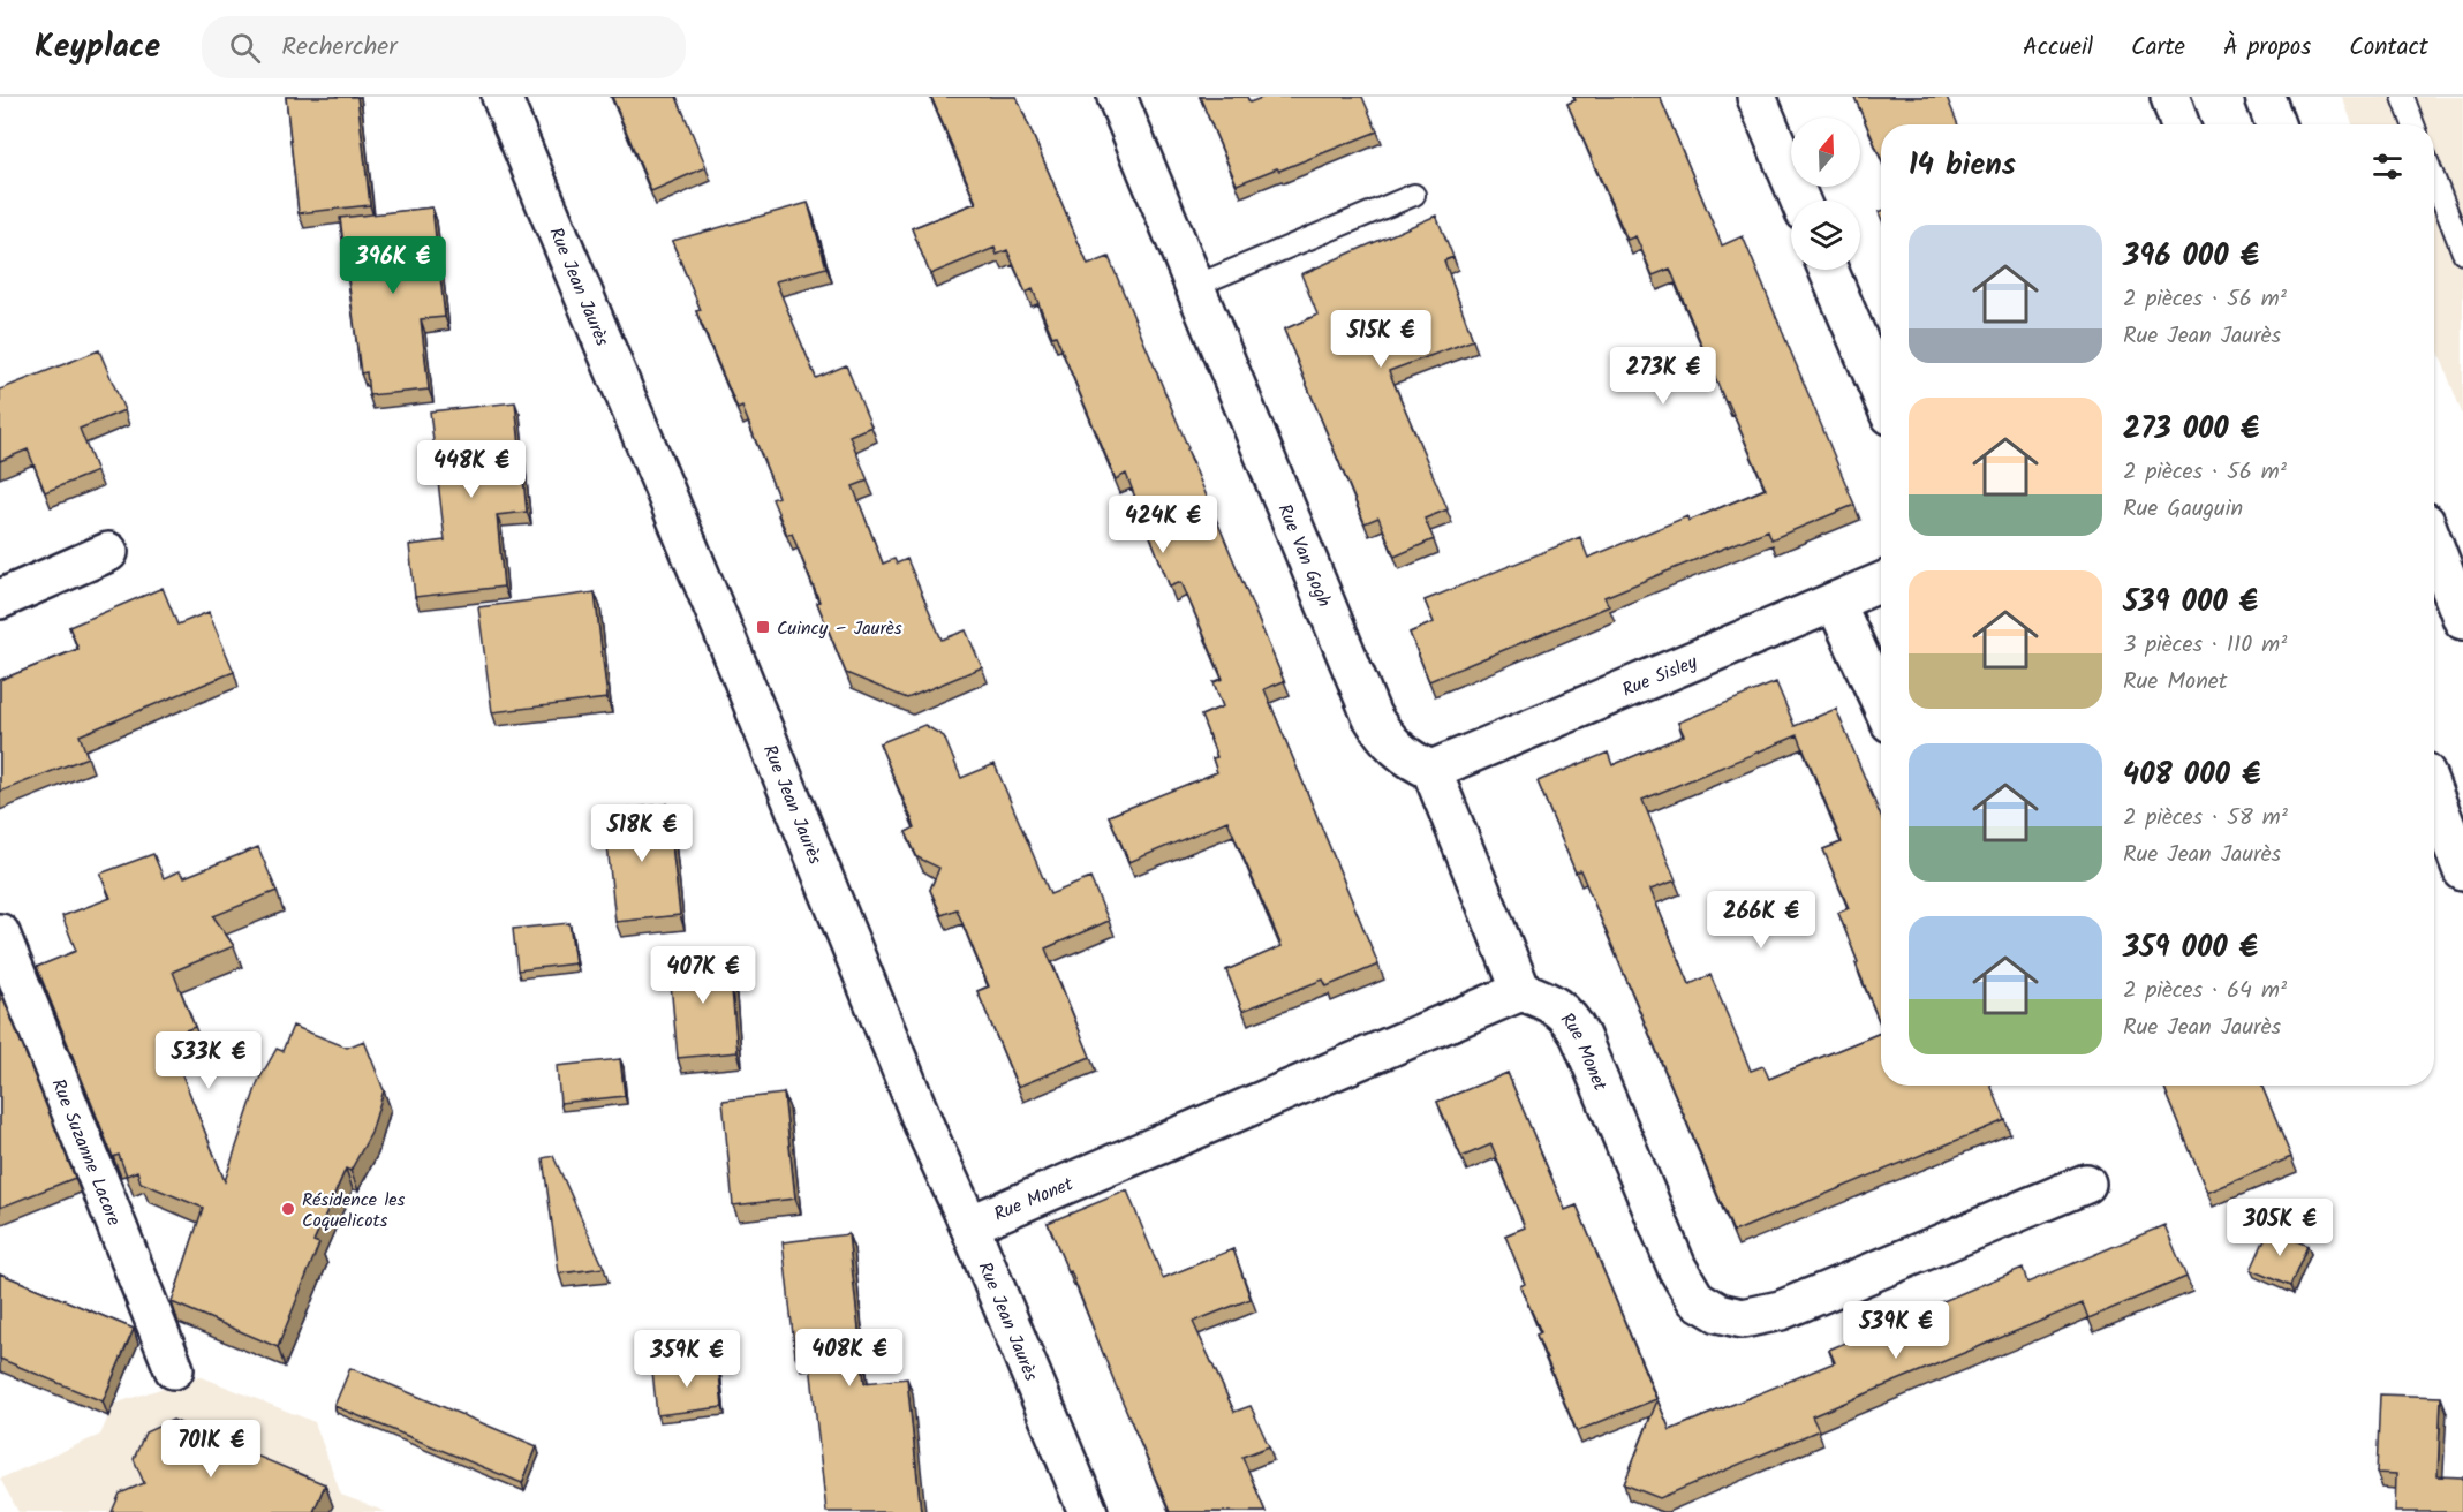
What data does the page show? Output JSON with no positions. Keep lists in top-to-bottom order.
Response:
{
  "streets": {
    "main road": [
      "Rue Jean Jaurès",
      "Rue Van Gogh",
      "Rue Sisley",
      "Rue Monet",
      "Rue Suzanne Lacore"
    ]
  },
  "crossings": [
    ["Rue Jean Jaurès", "Rue Monet"],
    ["Rue Van Gogh", "Rue Sisley"]
  ],
  "places": {
    "transit": ["Cuincy – Jaurès"],
    "other": ["Résidence les Coquelicots"]
  },
  "north": "top",
  "page": {
    "header": "Keyplace",
    "search": "Rechercher",
    "nav": [
      "Accueil",
      "Carte",
      "À propos",
      "Contact"
    ],
    "heading": "14 biens",
    "list": [
      {
        "name": "396 000 €",
        "note": "2 pièces · 56 m² · Rue Jean Jaurès"
      },
      {
        "name": "273 000 €",
        "note": "2 pièces · 56 m² · Rue Gauguin"
      },
      {
        "name": "539 000 €",
        "note": "3 pièces · 110 m² · Rue Monet"
      },
      {
        "name": "408 000 €",
        "note": "2 pièces · 58 m² · Rue Jean Jaurès"
      },
      {
        "name": "359 000 €",
        "note": "2 pièces · 64 m² · Rue Jean Jaurès"
      }
    ],
    "price": [
      "396K €",
      "515K €",
      "273K €",
      "448K €",
      "424K €",
      "518K €",
      "266K €",
      "407K €",
      "533K €",
      "305K €",
      "539K €",
      "408K €",
      "359K €",
      "701K €"
    ]
  }
}
